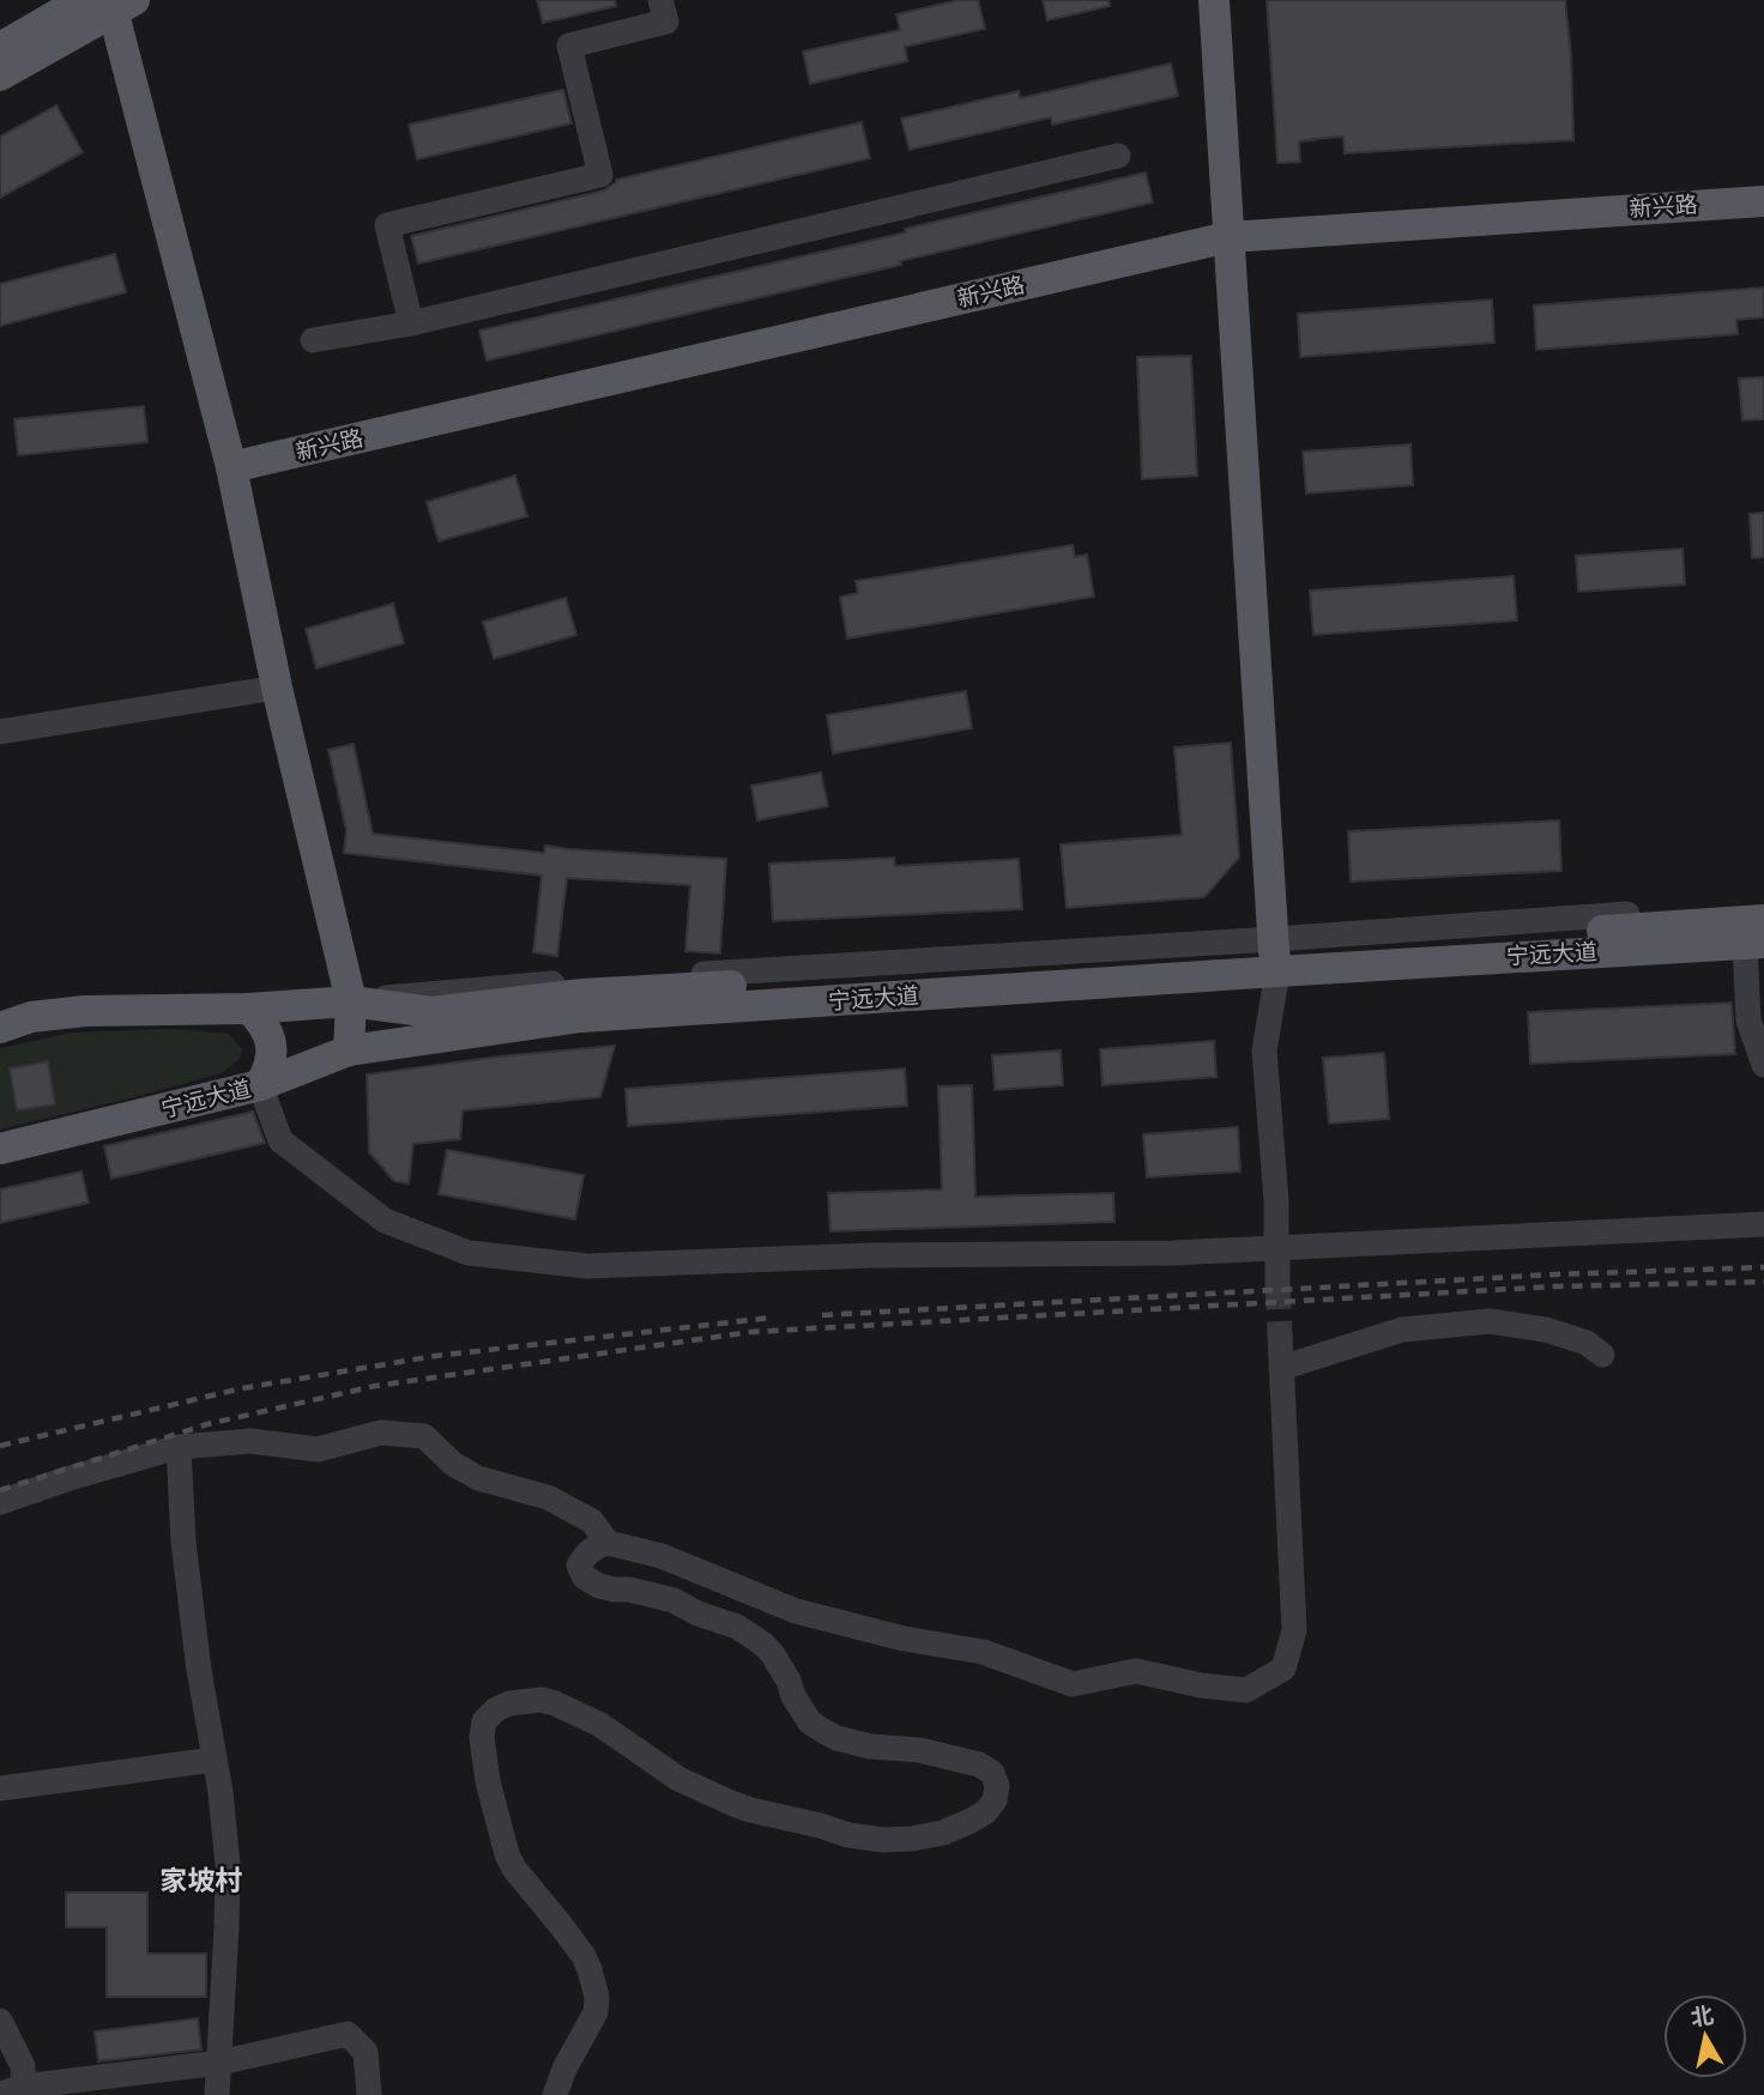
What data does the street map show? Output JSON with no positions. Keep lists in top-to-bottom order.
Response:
{
  "streets": {
    "main road": ["新兴路", "宁远大道"]
  },
  "districts": ["家坡村"],
  "north": "top"
}
